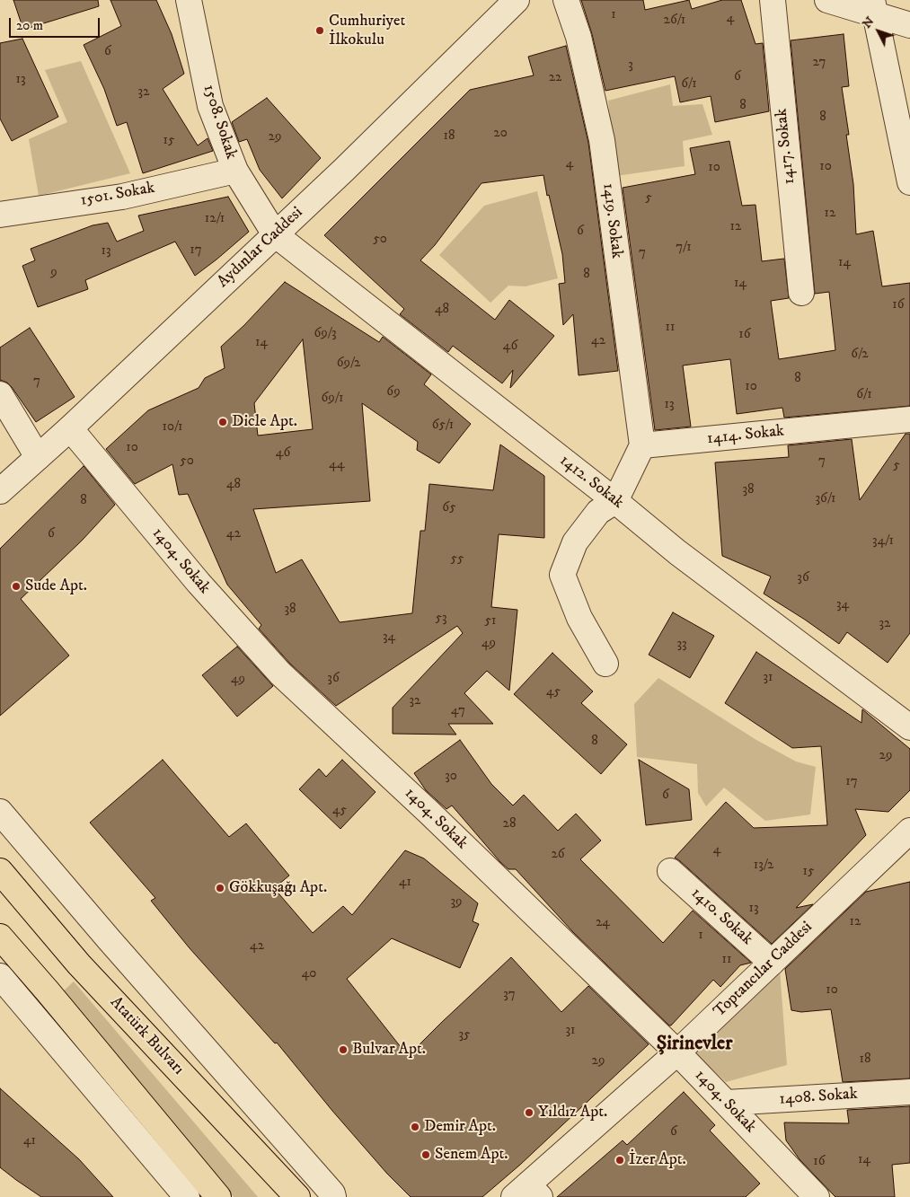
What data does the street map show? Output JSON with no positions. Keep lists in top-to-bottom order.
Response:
{
  "streets": {
    "main road": ["Atatürk Bulvarı"],
    "street": [
      "1508. Sokak",
      "1417. Sokak",
      "1501. Sokak",
      "1419. Sokak",
      "Aydınlar Caddesi",
      "1414. Sokak",
      "1412. Sokak",
      "1404. Sokak",
      "1410. Sokak",
      "Toptancılar Caddesi",
      "1408. Sokak"
    ]
  },
  "crossings": [
    ["1508. Sokak", "1501. Sokak"],
    ["1508. Sokak", "Aydınlar Caddesi"],
    ["1508. Sokak", "1412. Sokak"],
    ["1419. Sokak", "1414. Sokak"],
    ["Aydınlar Caddesi", "1412. Sokak"],
    ["Aydınlar Caddesi", "1404. Sokak"],
    ["1404. Sokak", "Toptancılar Caddesi"],
    ["1404. Sokak", "1408. Sokak"],
    ["1410. Sokak", "Toptancılar Caddesi"]
  ],
  "districts": ["Şirinevler"],
  "places": [
    "Cumhuriyet İlkokulu",
    "Dicle Apt.",
    "Sude Apt.",
    "Gökkuşağı Apt.",
    "Bulvar Apt.",
    "Yıldız Apt.",
    "Demir Apt.",
    "Senem Apt.",
    "İzer Apt."
  ],
  "house_numbers": [
    "1",
    "4",
    "26/1",
    "6",
    "27",
    "3",
    "6",
    "22",
    "13",
    "6/1",
    "32",
    "8",
    "8",
    "20",
    "18",
    "29",
    "15",
    "4",
    "10",
    "10",
    "5",
    "12",
    "12/1",
    "12",
    "6",
    "50",
    "7/1",
    "17",
    "13",
    "7",
    "14",
    "9",
    "8",
    "14",
    "16",
    "48",
    "11",
    "69/3",
    "16",
    "42",
    "14",
    "46",
    "6/2",
    "69/2",
    "8",
    "7",
    "10",
    "69",
    "6/1",
    "69/1",
    "13",
    "65/1",
    "10/1",
    "10",
    "46",
    "50",
    "7",
    "44",
    "5",
    "48",
    "38",
    "36/1",
    "8",
    "65",
    "6",
    "42",
    "34/1",
    "55",
    "36",
    "34",
    "38",
    "53",
    "51",
    "32",
    "34",
    "49",
    "33",
    "31",
    "36",
    "49",
    "45",
    "32",
    "47",
    "8",
    "29",
    "30",
    "17",
    "6",
    "45",
    "28",
    "4",
    "26",
    "13/2",
    "15",
    "41",
    "39",
    "13",
    "12",
    "24",
    "1",
    "42",
    "11",
    "40",
    "10",
    "37",
    "31",
    "35",
    "18",
    "29",
    "6",
    "41",
    "14",
    "16"
  ],
  "scale_bar": "20 m",
  "north": "top left"
}
